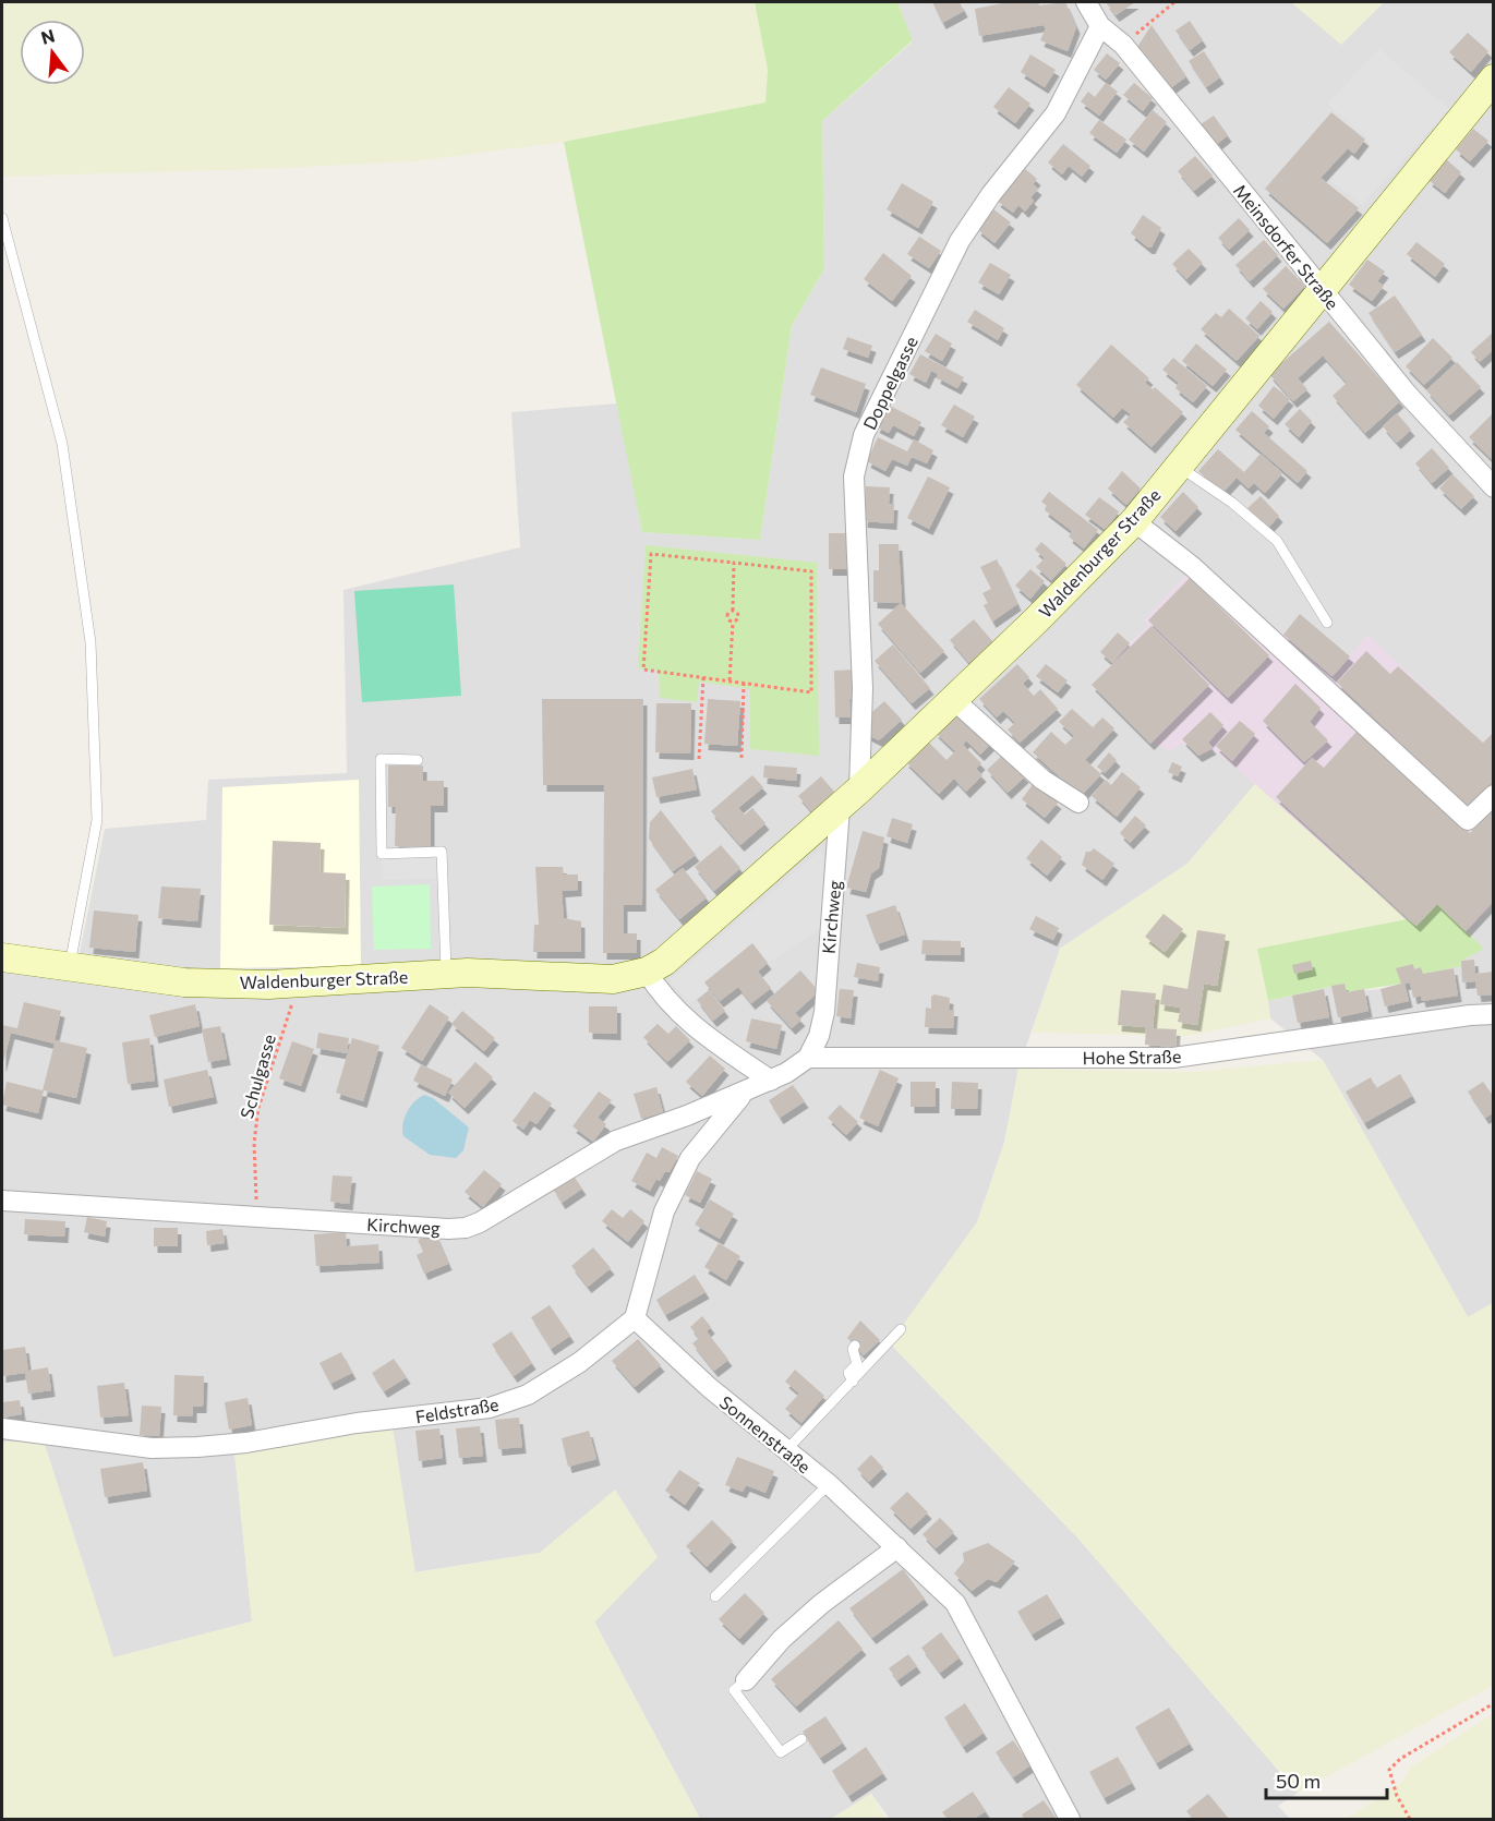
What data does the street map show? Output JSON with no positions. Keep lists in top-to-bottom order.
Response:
{
  "streets": {
    "main road": ["Waldenburger Straße"],
    "street": [
      "Meinsdorfer Straße",
      "Doppelgasse",
      "Kirchweg",
      "Hohe Straße",
      "Feldstraße",
      "Sonnenstraße"
    ],
    "path": ["Schulgasse"]
  },
  "crossings": [
    ["Meinsdorfer Straße", "Doppelgasse"],
    ["Meinsdorfer Straße", "Waldenburger Straße"],
    ["Doppelgasse", "Waldenburger Straße"],
    ["Doppelgasse", "Kirchweg"],
    ["Waldenburger Straße", "Kirchweg"],
    ["Waldenburger Straße", "Schulgasse"],
    ["Kirchweg", "Hohe Straße"],
    ["Kirchweg", "Schulgasse"],
    ["Feldstraße", "Sonnenstraße"]
  ],
  "scale_bar": "50 m",
  "north": "top"
}
